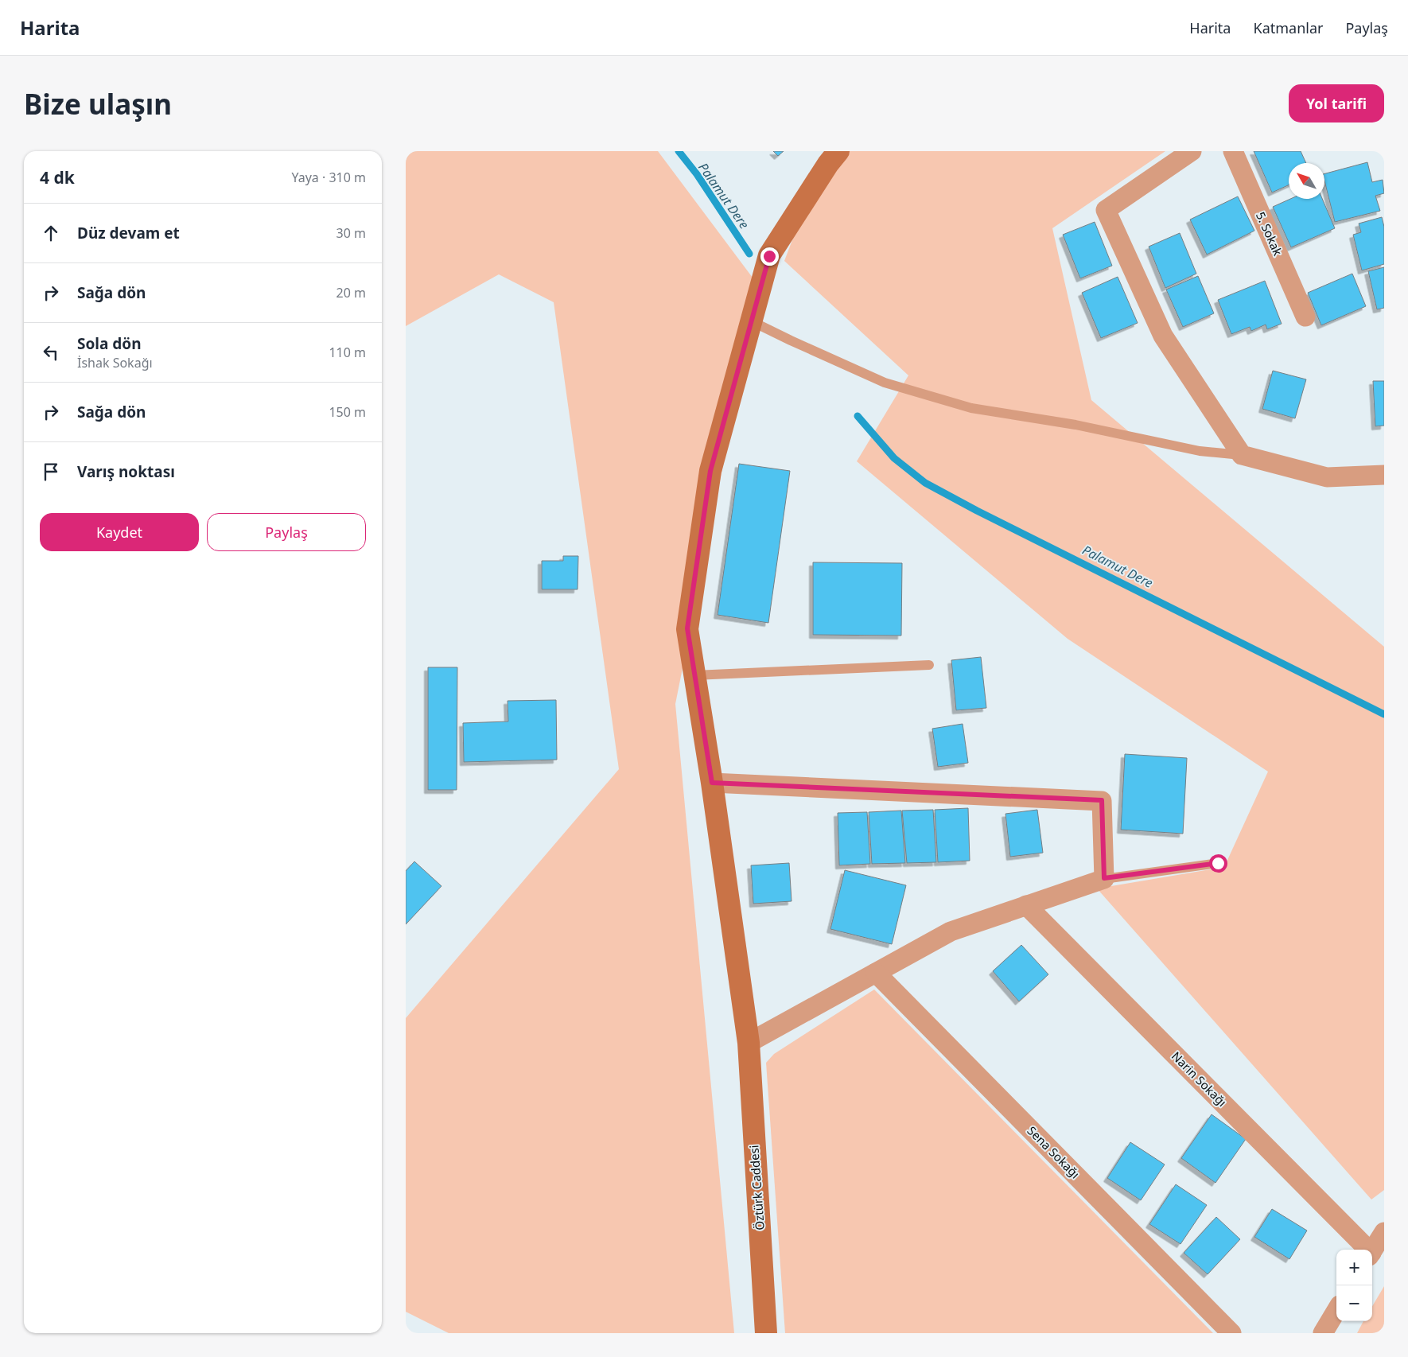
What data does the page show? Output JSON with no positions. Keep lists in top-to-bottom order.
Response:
{
  "streets": {
    "street": [
      "5. Sokak",
      "Narin Sokağı",
      "Sena Sokağı",
      "Öztürk Caddesi"
    ]
  },
  "water": ["Palamut Dere"],
  "north": "top left",
  "page": {
    "header": "Harita",
    "nav": ["Harita", "Katmanlar", "Paylaş"],
    "buttons": [
      "Yol tarifi",
      ["Kaydet", "Paylaş"]
    ],
    "title": "Bize ulaşın",
    "heading": ["4 dk", "Yaya · 310 m"],
    "list": [
      ["Düz devam et", "30 m"],
      ["Sağa dön", "20 m"],
      ["Sola dön", "İshak Sokağı", "110 m"],
      ["Sağa dön", "150 m"],
      "Varış noktası"
    ],
    "map_buttons": ["+", "−"]
  }
}
